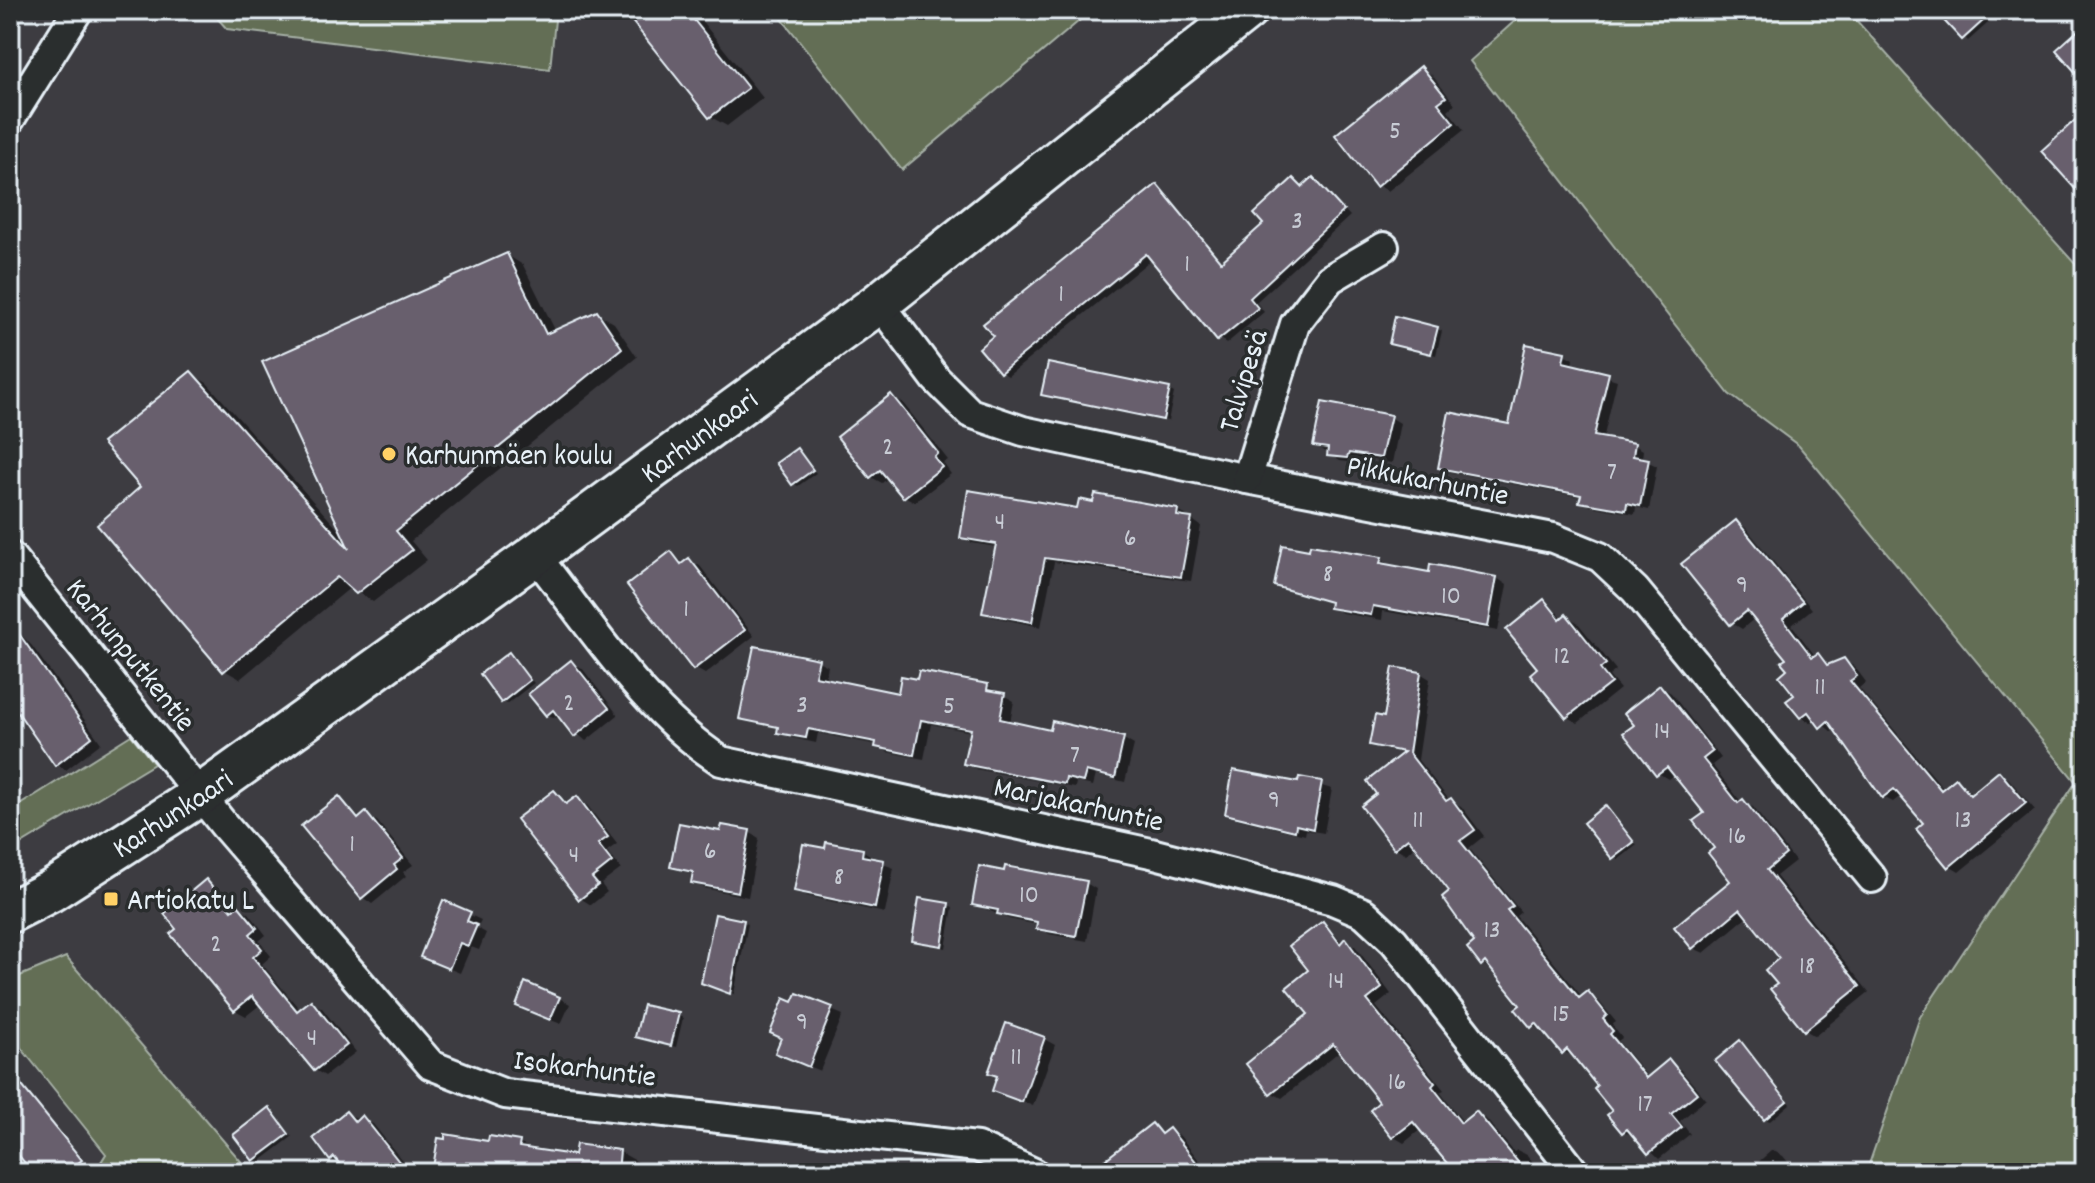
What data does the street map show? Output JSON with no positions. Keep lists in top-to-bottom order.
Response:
{
  "streets": {
    "street": [
      "Talvipesä",
      "Karhunkaari",
      "Pikkukarhuntie",
      "Karhunputkentie",
      "Marjakarhuntie",
      "Isokarhuntie"
    ]
  },
  "crossings": [
    ["Talvipesä", "Pikkukarhuntie"],
    ["Karhunkaari", "Pikkukarhuntie"],
    ["Karhunkaari", "Karhunputkentie"],
    ["Karhunkaari", "Marjakarhuntie"],
    ["Karhunkaari", "Isokarhuntie"],
    ["Karhunputkentie", "Isokarhuntie"]
  ],
  "places": {
    "other": ["Karhunmäen koulu"],
    "transit": ["Artiokatu L"]
  },
  "house_numbers": [
    "5",
    "3",
    "1",
    "1",
    "2",
    "7",
    "4",
    "6",
    "8",
    "9",
    "10",
    "1",
    "12",
    "11",
    "2",
    "3",
    "5",
    "14",
    "7",
    "9",
    "11",
    "13",
    "16",
    "1",
    "6",
    "4",
    "8",
    "10",
    "13",
    "2",
    "18",
    "14",
    "15",
    "9",
    "4",
    "11",
    "16",
    "17"
  ]
}
